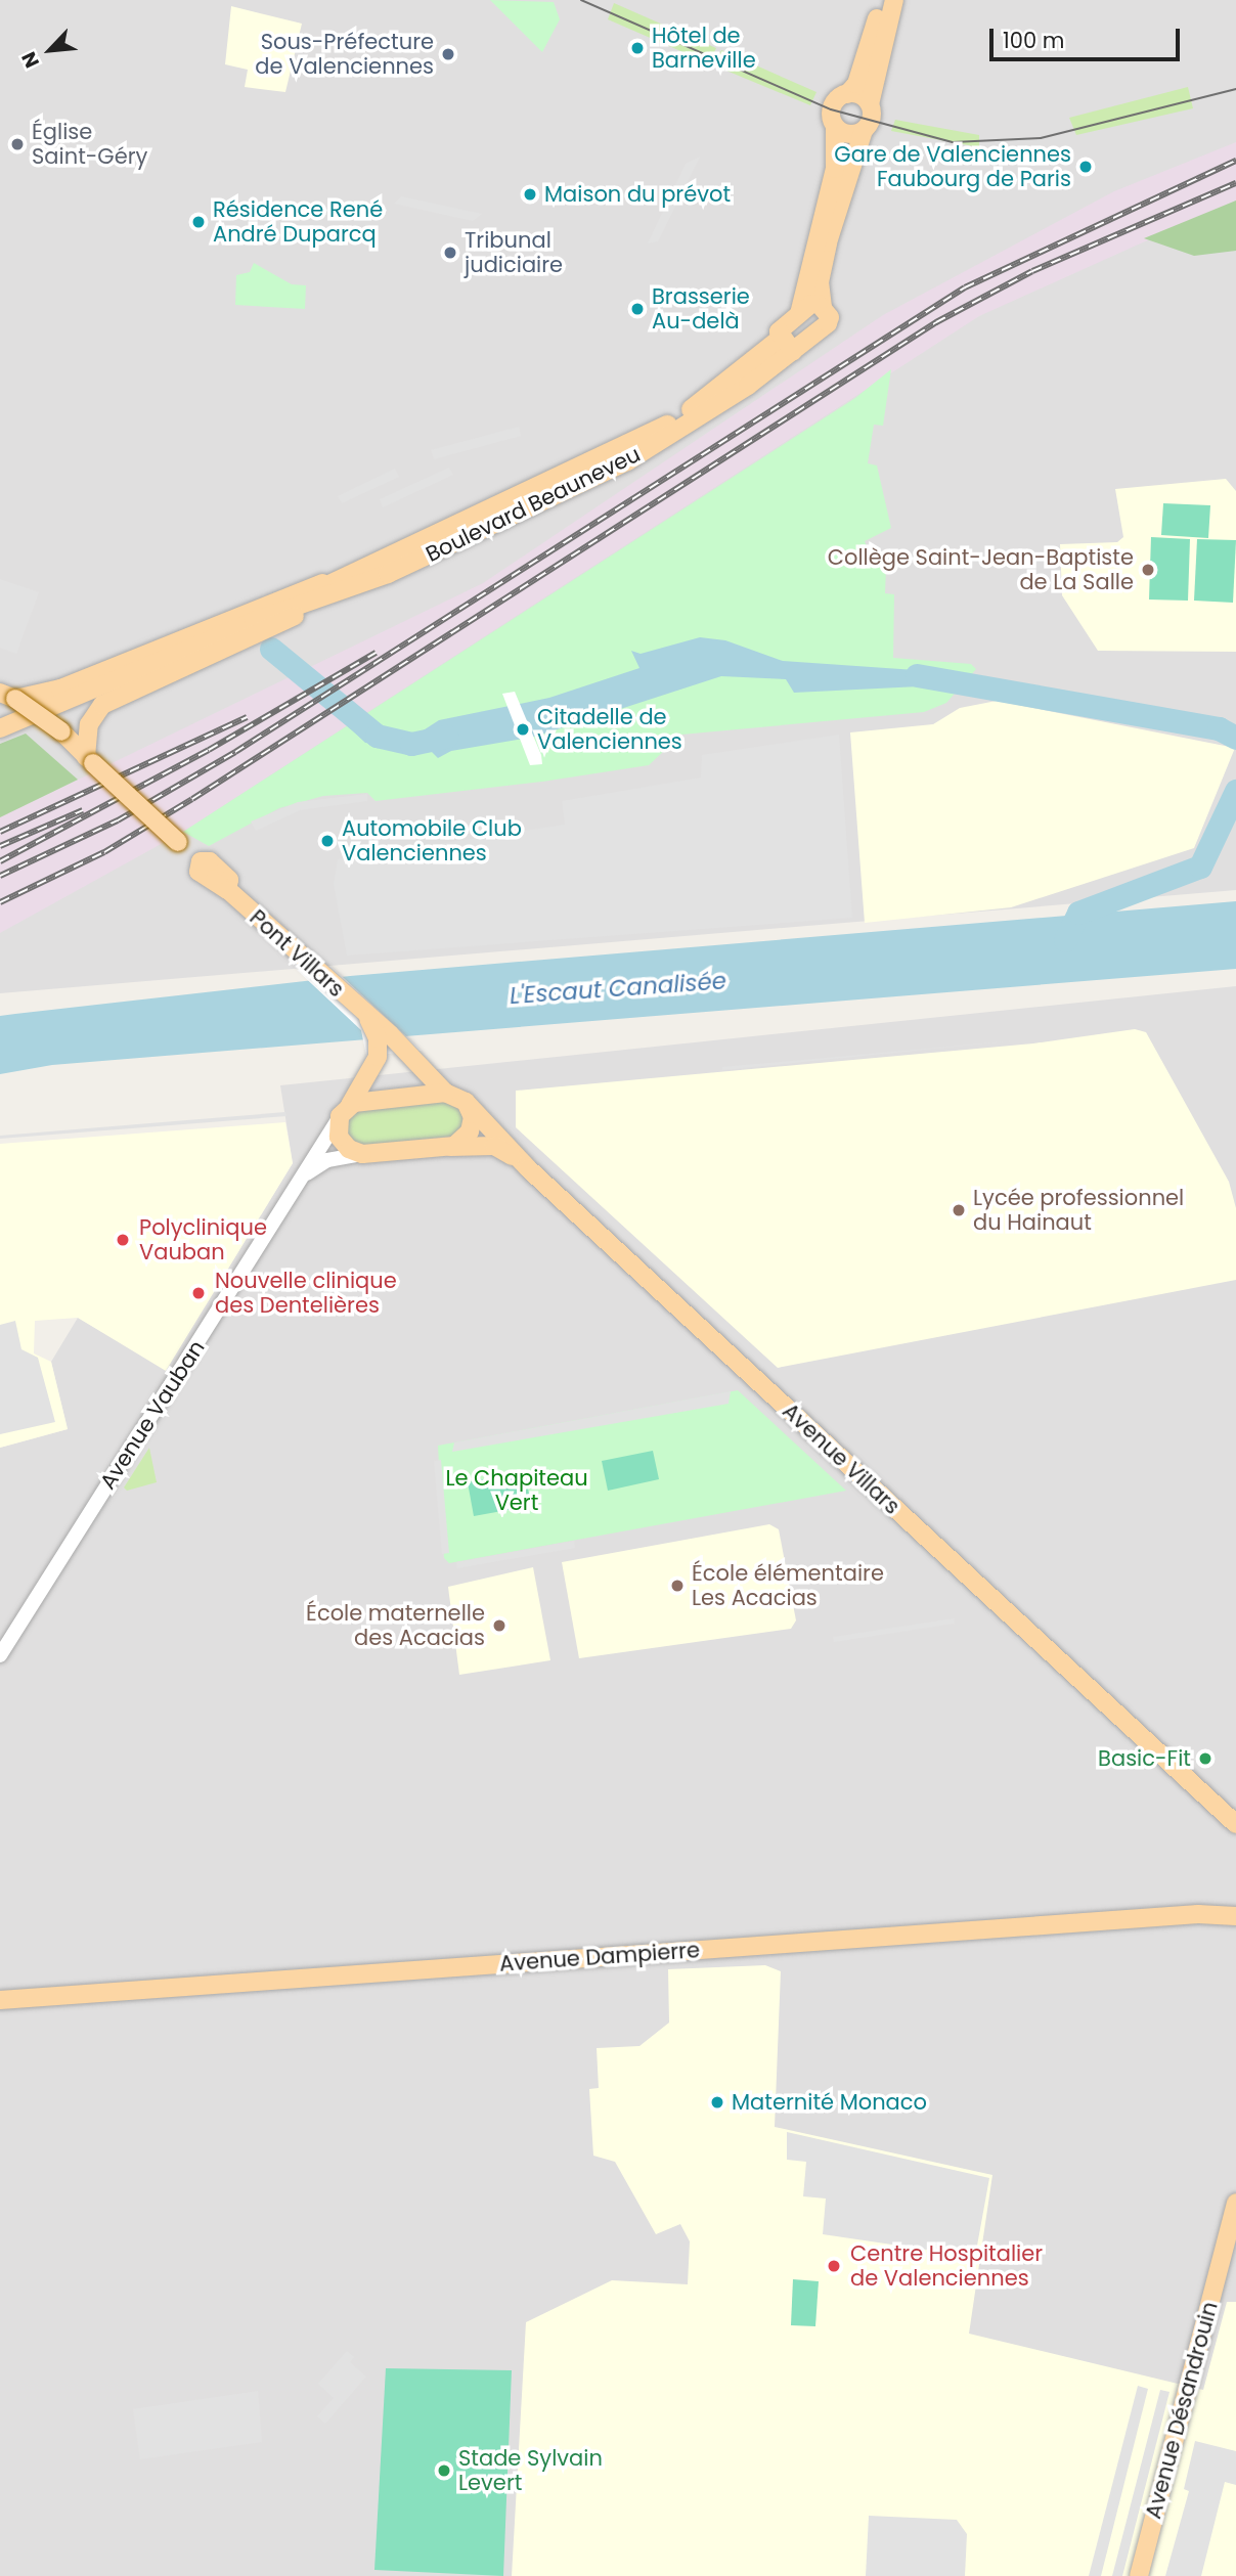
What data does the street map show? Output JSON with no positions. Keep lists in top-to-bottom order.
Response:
{
  "streets": {
    "main road": [
      "Boulevard Beauneveu",
      "Pont Villars",
      "Avenue Villars",
      "Avenue Dampierre",
      "Avenue Désandrouin"
    ],
    "street": ["Avenue Vauban"]
  },
  "crossings": [
    ["Pont Villars", "Avenue Vauban"]
  ],
  "water": ["L'Escaut Canalisée"],
  "parks": ["Le Chapiteau Vert"],
  "places": [
    "Hôtel de Barneville",
    "Sous-Préfecture de Valenciennes",
    "Église Saint-Géry",
    "Gare de Valenciennes Faubourg de Paris",
    "Maison du prévot",
    "Résidence René André Duparcq",
    "Tribunal judiciaire",
    "Brasserie Au-delà",
    "Collège Saint-Jean-Baptiste de La Salle",
    "Citadelle de Valenciennes",
    "Automobile Club Valenciennes",
    "Lycée professionnel du Hainaut",
    "Polyclinique Vauban",
    "Nouvelle clinique des Dentelières",
    "École élémentaire Les Acacias",
    "École maternelle des Acacias",
    "Basic-Fit",
    "Maternité Monaco",
    "Centre Hospitalier de Valenciennes",
    "Stade Sylvain Levert"
  ],
  "scale_bar": "100 m",
  "north": "bottom left"
}
